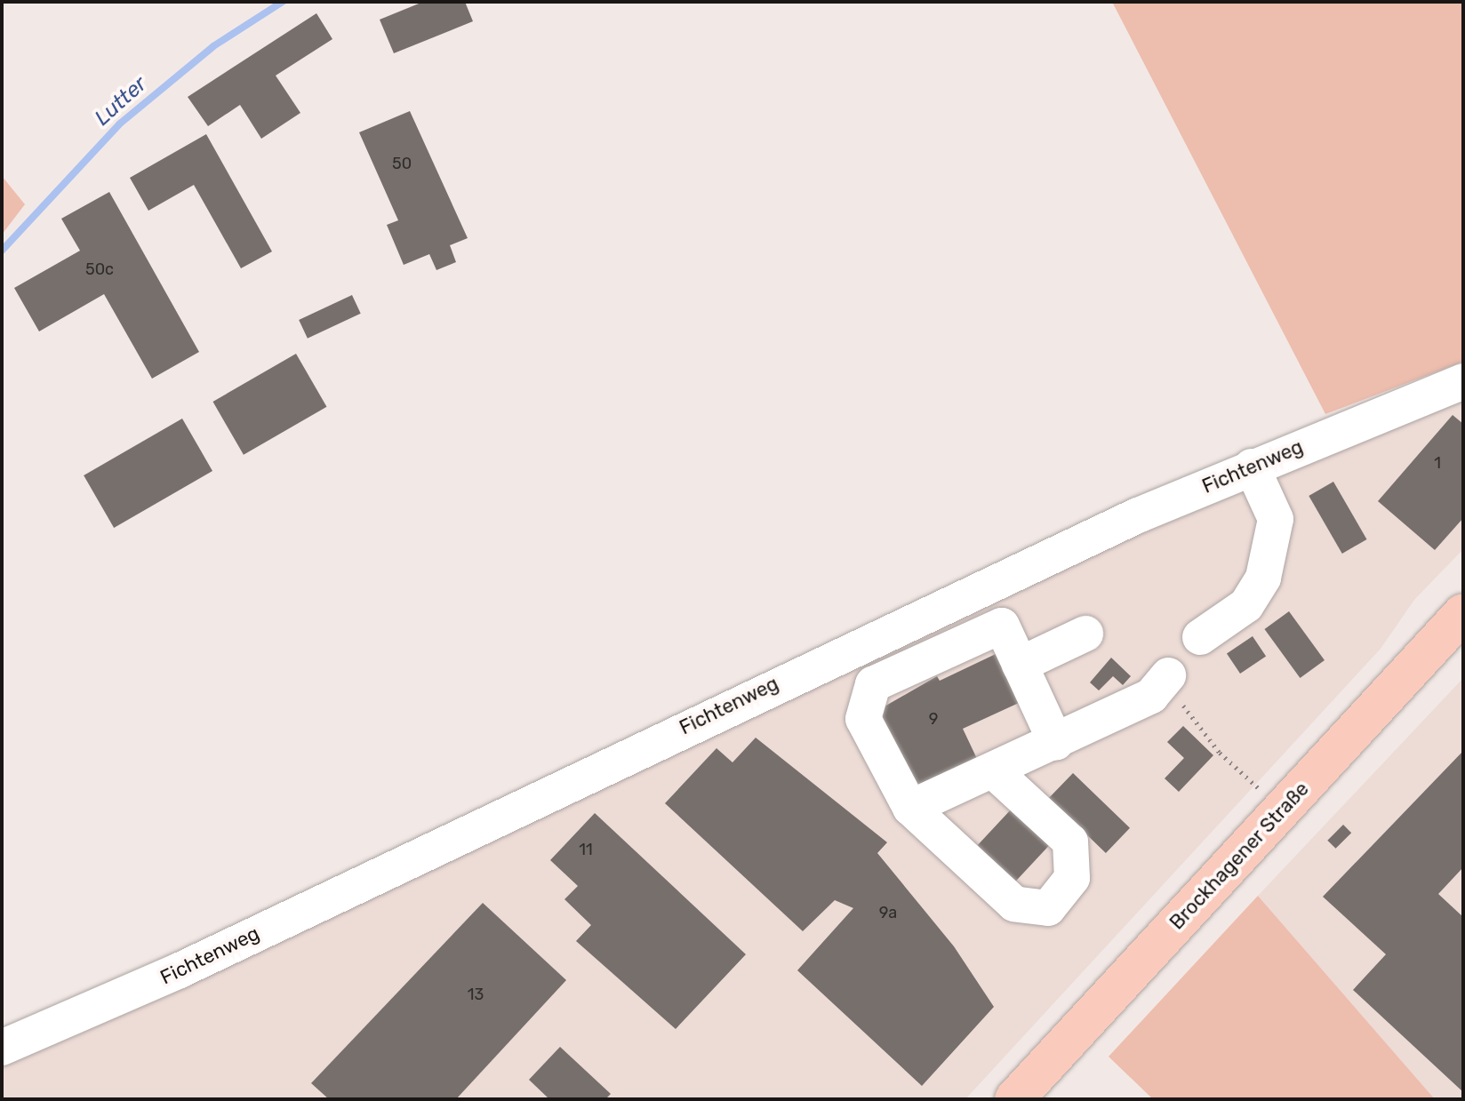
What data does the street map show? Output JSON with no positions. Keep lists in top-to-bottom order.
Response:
{
  "streets": {
    "main road": ["Brockhagener Straße"],
    "street": ["Fichtenweg"]
  },
  "water": ["Lutter"],
  "house_numbers": [
    "50",
    "50c",
    "1",
    "9",
    "11",
    "9a",
    "13"
  ]
}
